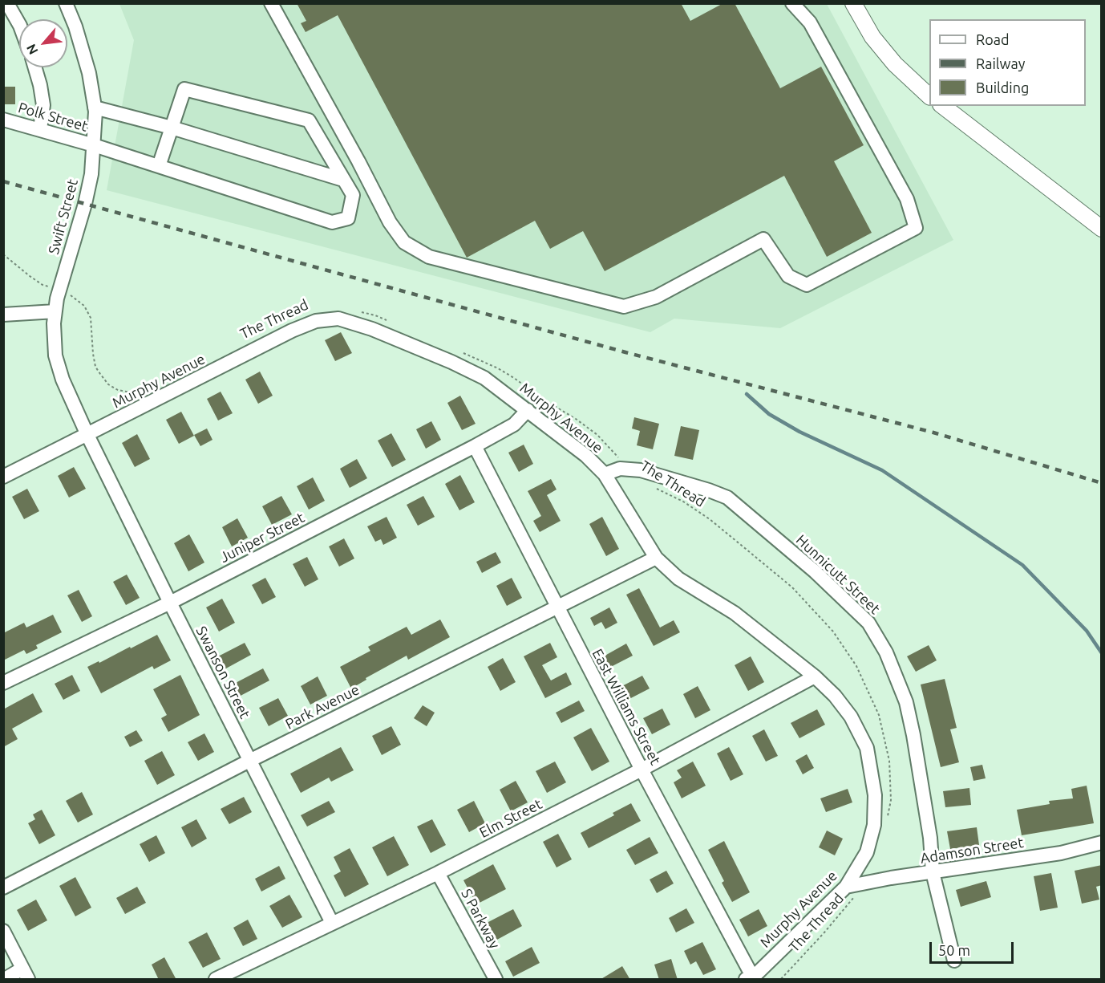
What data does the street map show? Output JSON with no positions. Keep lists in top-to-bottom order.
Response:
{
  "streets": {
    "street": [
      "Polk Street",
      "Swift Street",
      "Murphy Avenue",
      "Juniper Street",
      "Hunnicutt Street",
      "Swanson Street",
      "Park Avenue",
      "East Williams Street",
      "Elm Street",
      "Adamson Street",
      "S Parkway"
    ],
    "path": ["The Thread"]
  },
  "crossings": [
    ["Polk Street", "Swift Street"],
    ["Swift Street", "Murphy Avenue"],
    ["Swift Street", "Swanson Street"],
    ["The Thread", "Hunnicutt Street"],
    ["The Thread", "Adamson Street"],
    ["Murphy Avenue", "Juniper Street"],
    ["Murphy Avenue", "Hunnicutt Street"],
    ["Murphy Avenue", "Swanson Street"],
    ["Murphy Avenue", "Park Avenue"],
    ["Murphy Avenue", "East Williams Street"],
    ["Murphy Avenue", "Elm Street"],
    ["Murphy Avenue", "Adamson Street"],
    ["Juniper Street", "Swanson Street"],
    ["Juniper Street", "East Williams Street"],
    ["Hunnicutt Street", "Adamson Street"],
    ["Swanson Street", "Park Avenue"],
    ["Swanson Street", "Elm Street"],
    ["Park Avenue", "East Williams Street"],
    ["East Williams Street", "Elm Street"],
    ["Elm Street", "S Parkway"]
  ],
  "legend": ["Road", "Railway", "Building"],
  "scale_bar": "50 m",
  "north": "bottom left"
}
